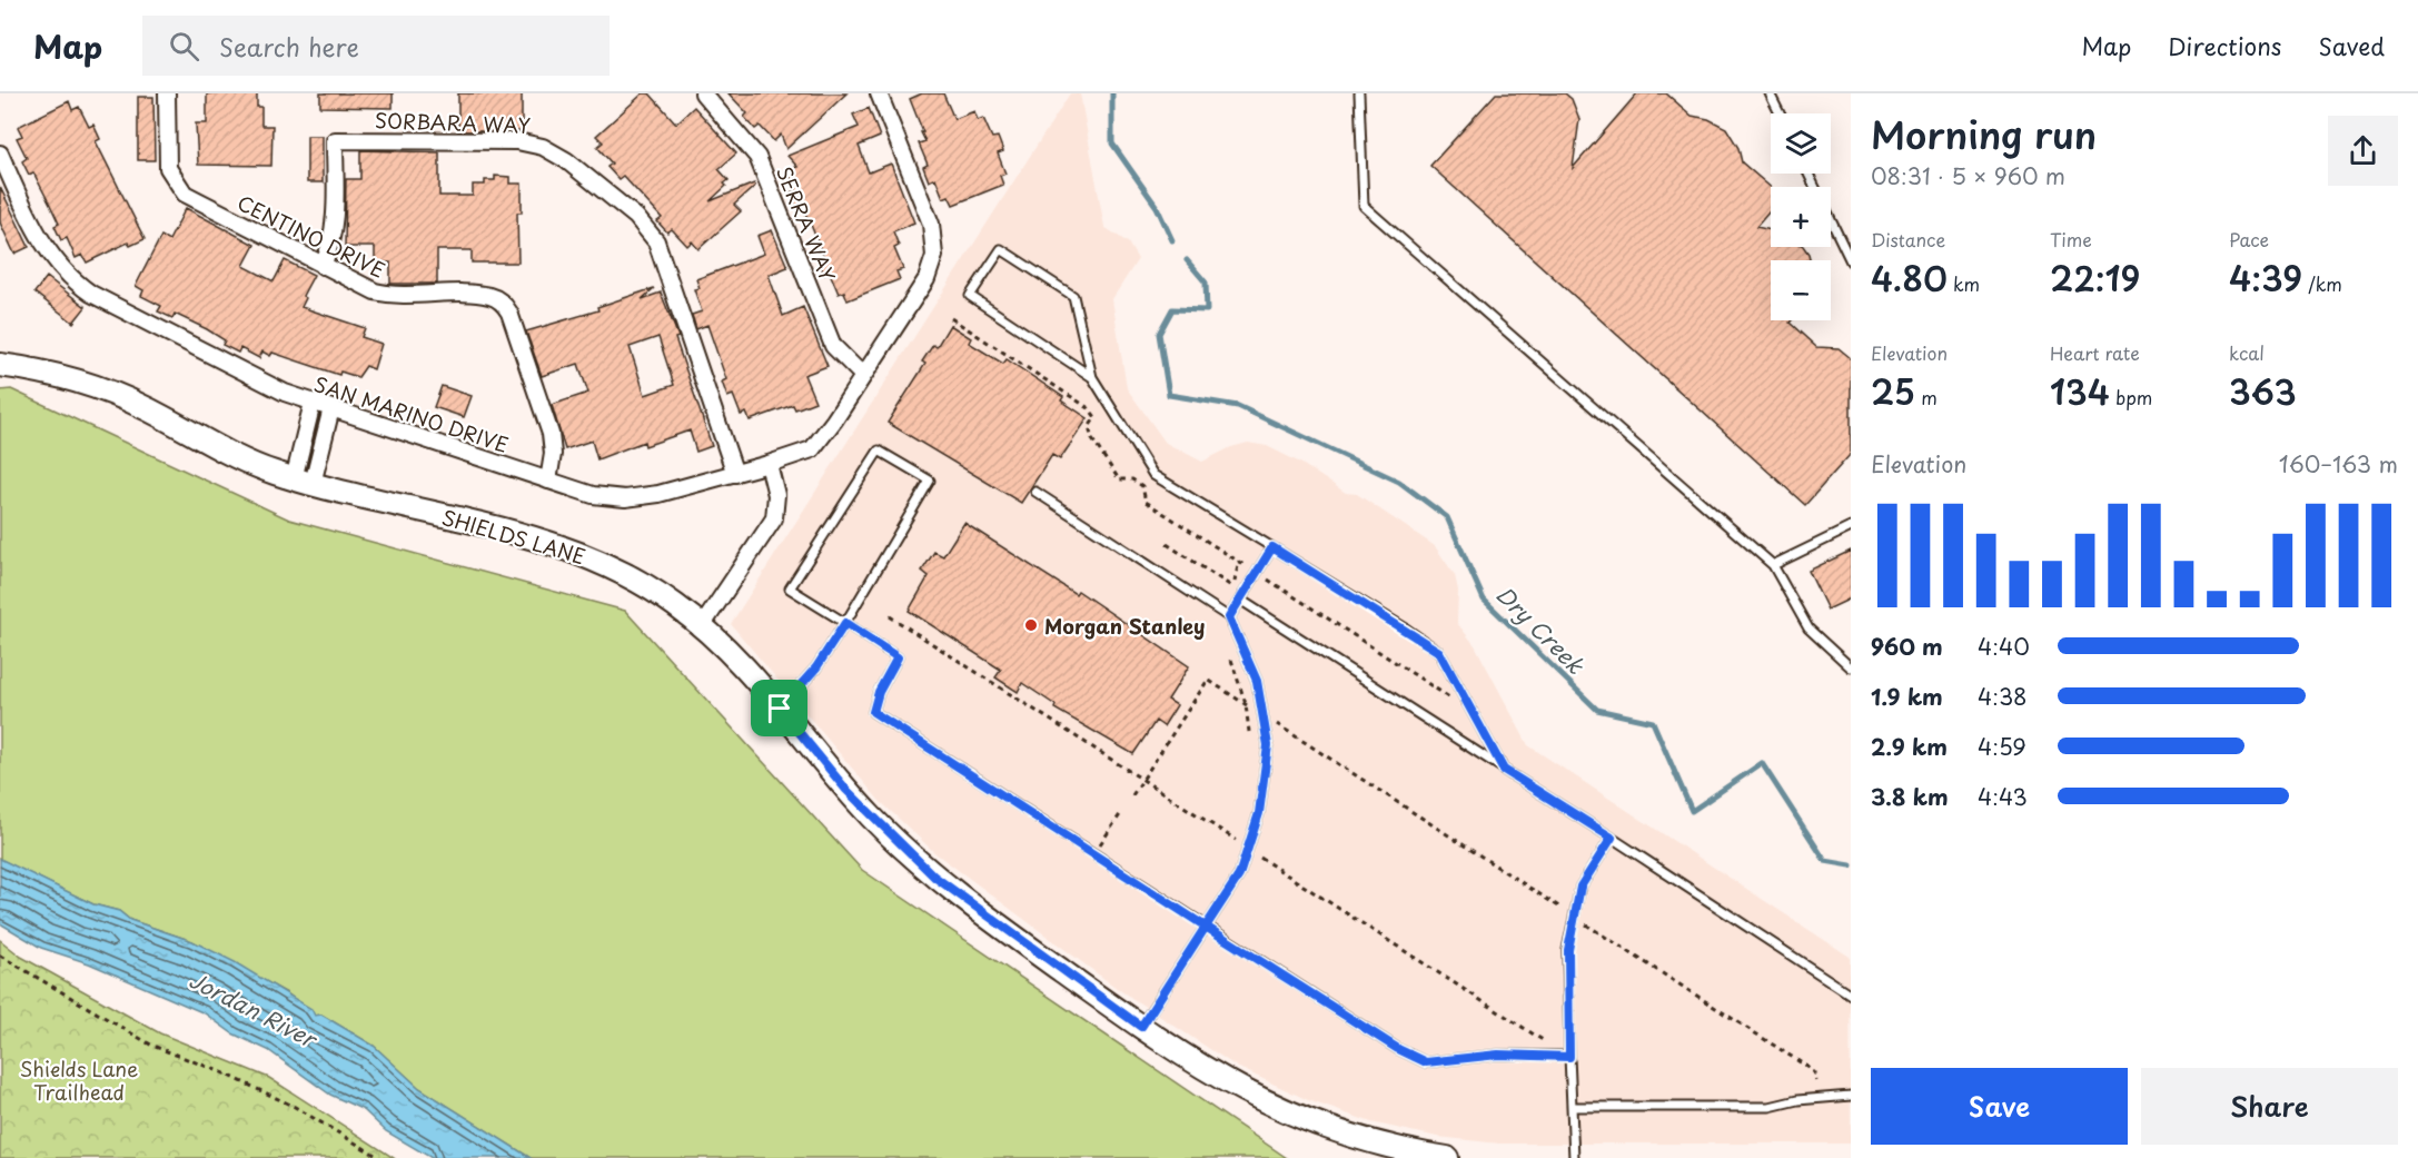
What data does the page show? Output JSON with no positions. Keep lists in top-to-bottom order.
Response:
{
  "streets": {
    "main road": ["SHIELDS LANE"],
    "street": [
      "SORBARA WAY",
      "SERRA WAY",
      "CENTINO DRIVE",
      "SAN MARINO DRIVE"
    ]
  },
  "crossings": [
    ["SORBARA WAY", "CENTINO DRIVE"],
    ["SORBARA WAY", "SAN MARINO DRIVE"],
    ["SERRA WAY", "SAN MARINO DRIVE"],
    ["CENTINO DRIVE", "SAN MARINO DRIVE"]
  ],
  "water": ["Dry Creek", "Jordan River"],
  "parks": ["Shields Lane Trailhead"],
  "places": ["Morgan Stanley"],
  "page": {
    "header": "Map",
    "search": "Search here",
    "nav": ["Map", "Directions", "Saved"],
    "heading": ["Morning run", "08:31 · 5 × 960 m"],
    "map_buttons": ["+", "−"],
    "stats": [
      ["Distance", "4.80 km"],
      ["Time", "22:19"],
      ["Pace", "4:39 /km"],
      ["Elevation", "25 m"],
      ["Heart rate", "134 bpm"],
      ["kcal", "363"]
    ],
    "chart": ["Elevation", "160–163 m"],
    "list": [
      {
        "name": "960 m",
        "note": "4:40"
      },
      {
        "name": "1.9 km",
        "note": "4:38"
      },
      {
        "name": "2.9 km",
        "note": "4:59"
      },
      {
        "name": "3.8 km",
        "note": "4:43"
      }
    ],
    "buttons": ["Save", "Share"]
  }
}
